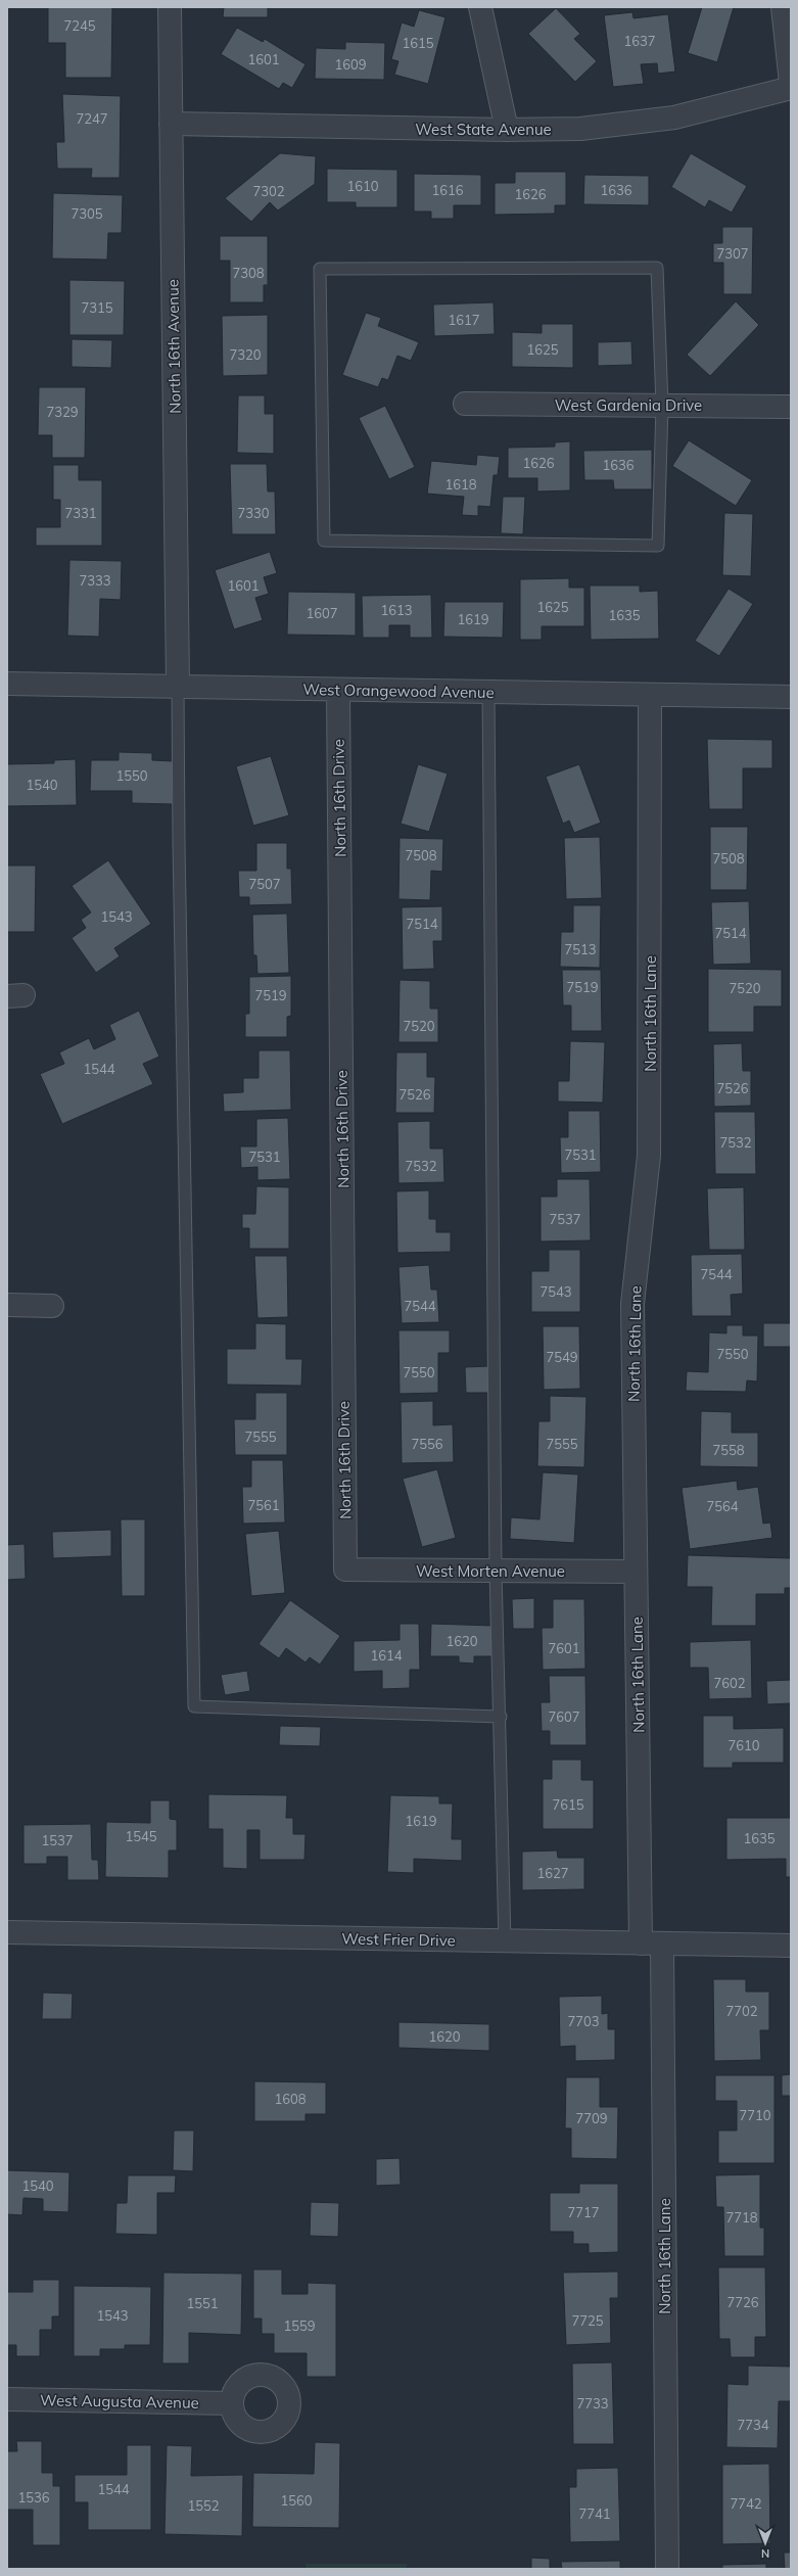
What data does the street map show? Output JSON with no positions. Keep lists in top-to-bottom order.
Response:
{
  "streets": {
    "street": [
      "West State Avenue",
      "North 16th Avenue",
      "West Gardenia Drive",
      "West Orangewood Avenue",
      "North 16th Drive",
      "North 16th Lane",
      "West Morten Avenue",
      "West Frier Drive",
      "West Augusta Avenue"
    ]
  },
  "crossings": [
    ["West State Avenue", "North 16th Avenue"],
    ["North 16th Avenue", "West Orangewood Avenue"],
    ["West Orangewood Avenue", "North 16th Drive"],
    ["West Orangewood Avenue", "North 16th Lane"],
    ["North 16th Drive", "West Morten Avenue"],
    ["North 16th Lane", "West Morten Avenue"],
    ["North 16th Lane", "West Frier Drive"]
  ],
  "house_numbers": [
    "7245",
    "1637",
    "1615",
    "1601",
    "1609",
    "7247",
    "1610",
    "1616",
    "1636",
    "7302",
    "1626",
    "7305",
    "7307",
    "7308",
    "7315",
    "1617",
    "1625",
    "7320",
    "7329",
    "1626",
    "1636",
    "1618",
    "7331",
    "7330",
    "7333",
    "1601",
    "1625",
    "1613",
    "1607",
    "1635",
    "1619",
    "1550",
    "1540",
    "7508",
    "7508",
    "7507",
    "1543",
    "7514",
    "7514",
    "7513",
    "7519",
    "7520",
    "7519",
    "7520",
    "1544",
    "7526",
    "7526",
    "7532",
    "7531",
    "7531",
    "7532",
    "7537",
    "7544",
    "7543",
    "7544",
    "7550",
    "7549",
    "7550",
    "7555",
    "7556",
    "7555",
    "7558",
    "7561",
    "7564",
    "1620",
    "7601",
    "1614",
    "7602",
    "7607",
    "7610",
    "7615",
    "1619",
    "1545",
    "1635",
    "1537",
    "1627",
    "7702",
    "7703",
    "1620",
    "1608",
    "7710",
    "7709",
    "1540",
    "7717",
    "7718",
    "7726",
    "1551",
    "1543",
    "7725",
    "1559",
    "7733",
    "7734",
    "1544",
    "1536",
    "1560",
    "7742",
    "1552",
    "7741"
  ],
  "north": "bottom"
}
